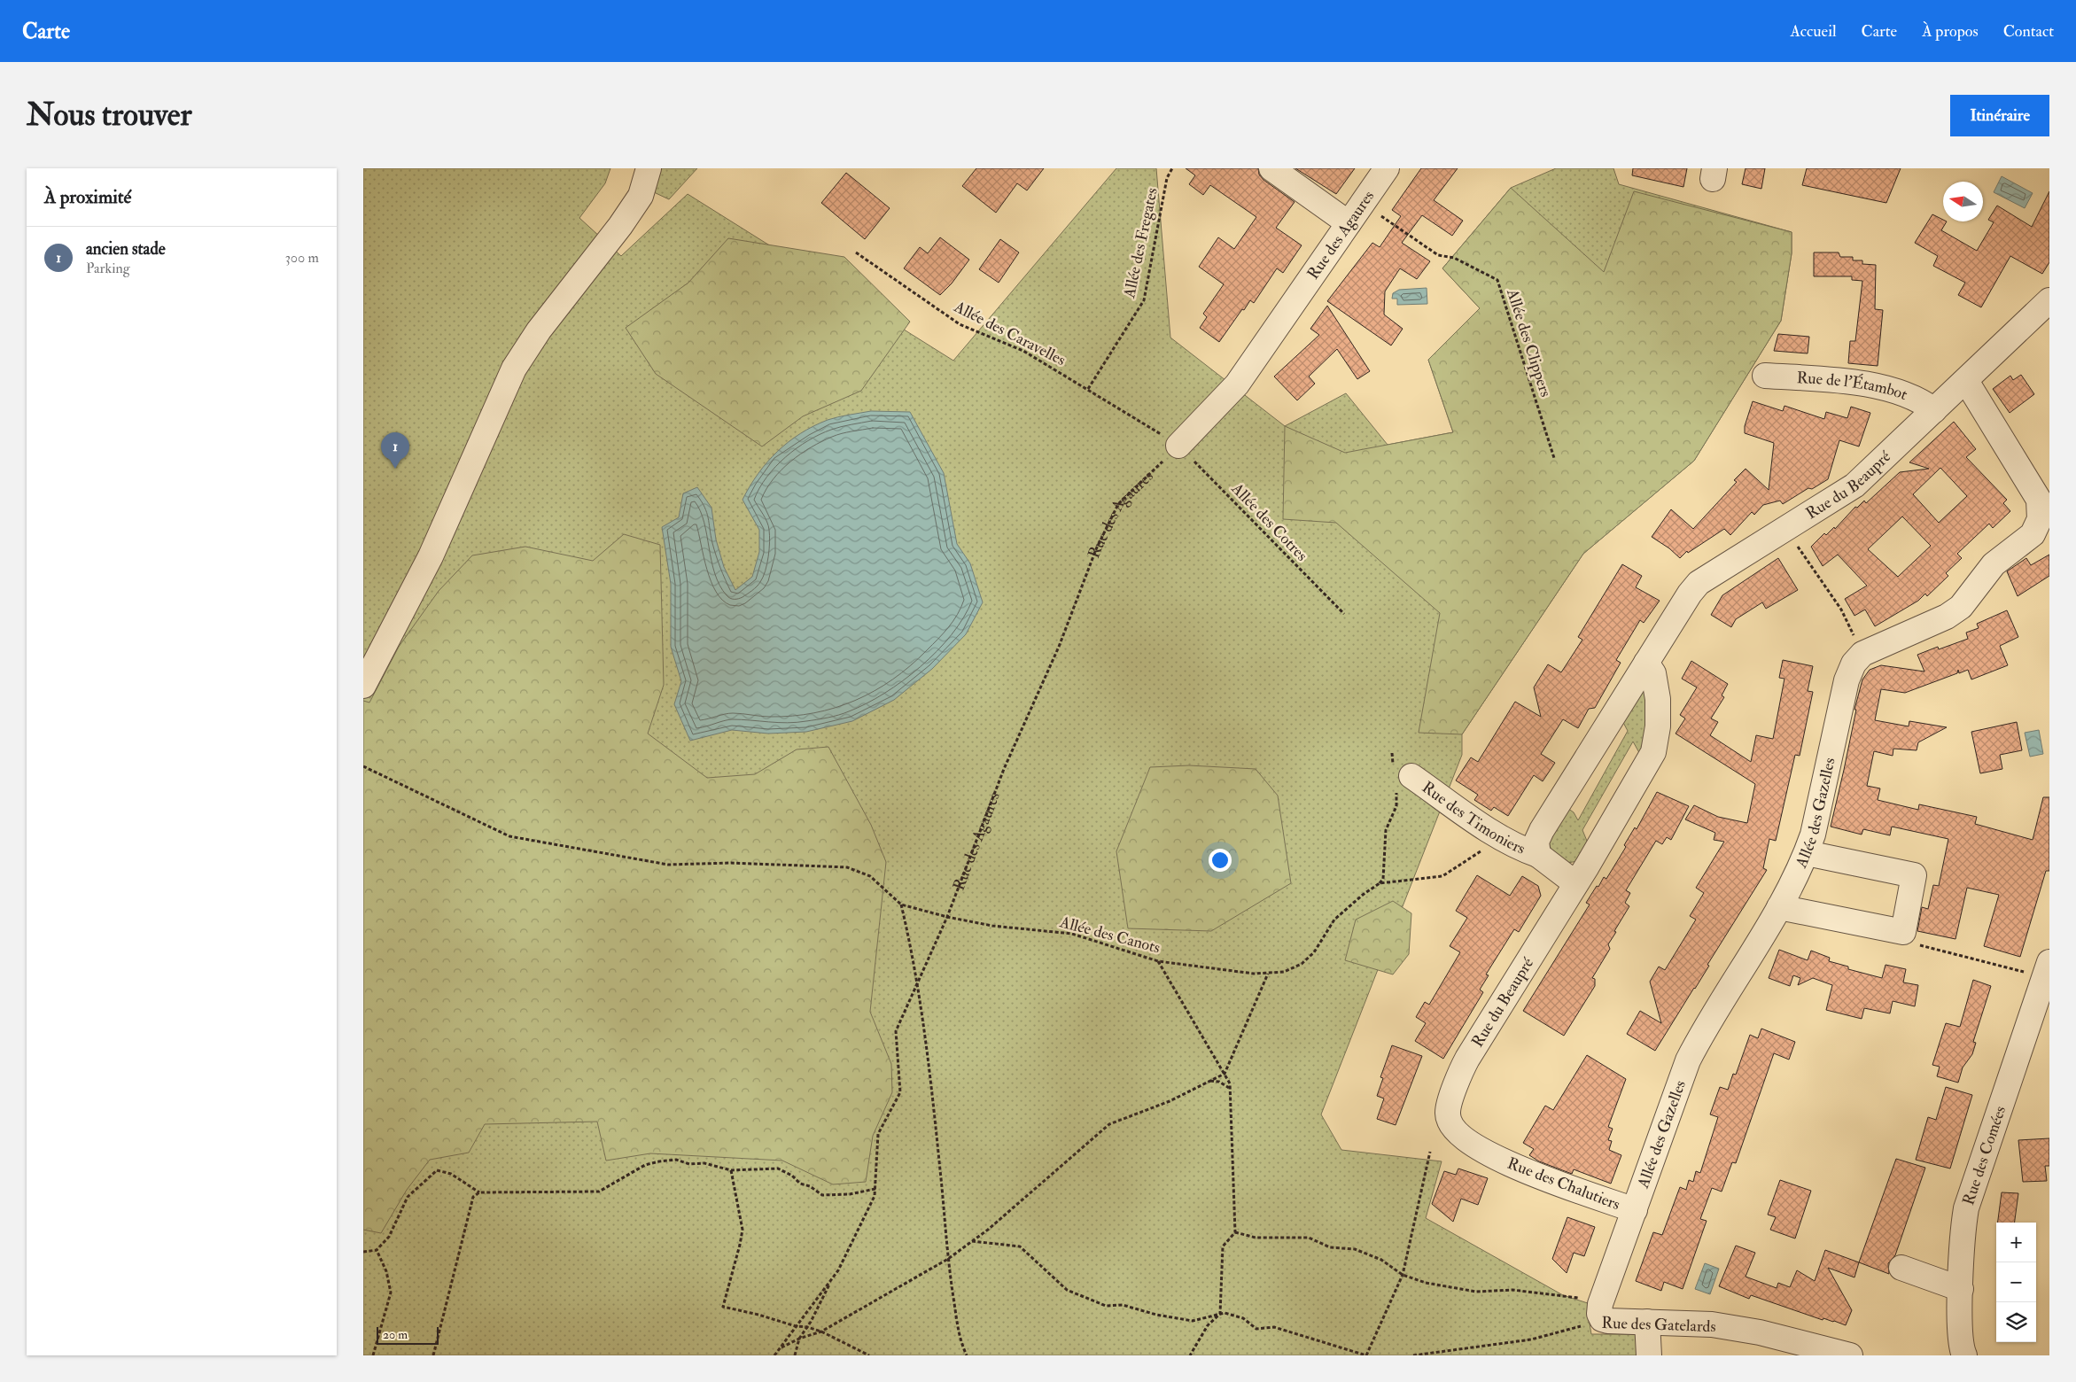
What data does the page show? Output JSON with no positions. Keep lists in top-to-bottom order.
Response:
{
  "streets": {
    "street": [
      "Rue des Agaures",
      "Rue de l'Étambot",
      "Rue du Beaupré",
      "Allée des Gazelles",
      "Rue des Timoniers",
      "Rue des Comées",
      "Rue des Chalutiers",
      "Rue des Gatelards"
    ],
    "path": [
      "Allée des Fregates",
      "Allée des Caravelles",
      "Allée des Clippers",
      "Allée des Cotres",
      "Allée des Canots"
    ]
  },
  "crossings": [
    ["Rue des Agaures", "Allée des Caravelles"],
    ["Rue des Agaures", "Allée des Clippers"],
    ["Rue des Agaures", "Allée des Cotres"],
    ["Rue des Agaures", "Allée des Canots"],
    ["Allée des Fregates", "Allée des Caravelles"],
    ["Allée des Caravelles", "Allée des Cotres"],
    ["Rue de l'Étambot", "Rue du Beaupré"],
    ["Rue du Beaupré", "Rue des Timoniers"],
    ["Rue du Beaupré", "Rue des Chalutiers"],
    ["Allée des Gazelles", "Rue des Chalutiers"],
    ["Allée des Gazelles", "Rue des Gatelards"]
  ],
  "scale_bar": "20 m",
  "north": "left",
  "page": {
    "header": "Carte",
    "nav": [
      "Accueil",
      "Carte",
      "À propos",
      "Contact"
    ],
    "buttons": "Itinéraire",
    "title": "Nous trouver",
    "heading": "À proximité",
    "list": [
      {
        "mark": "1",
        "name": "ancien stade",
        "note": "Parking",
        "value": "300 m"
      }
    ],
    "pins": "1",
    "map_buttons": ["+", "−"],
    "scale": "20 m"
  }
}
